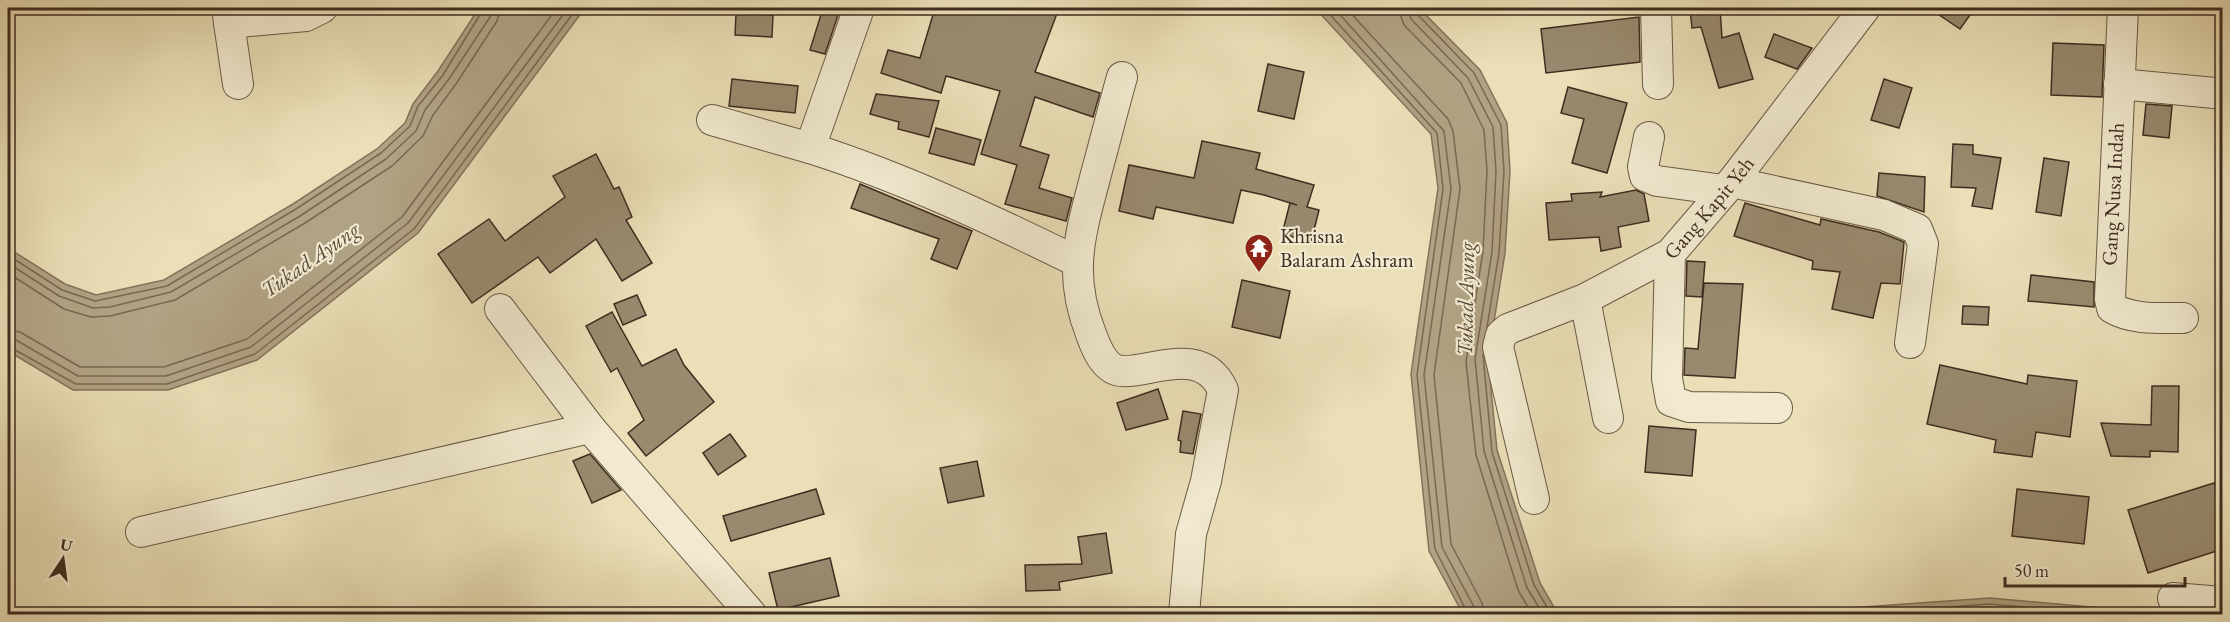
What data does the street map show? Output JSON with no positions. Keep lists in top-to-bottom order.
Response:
{
  "streets": {
    "street": ["Gang Nusa Indah", "Gang Kapit Yeh"]
  },
  "water": ["Tukad Ayung"],
  "places": {
    "temple": ["Khrisna Balaram Ashram"]
  },
  "scale_bar": "50 m",
  "north": "top"
}
